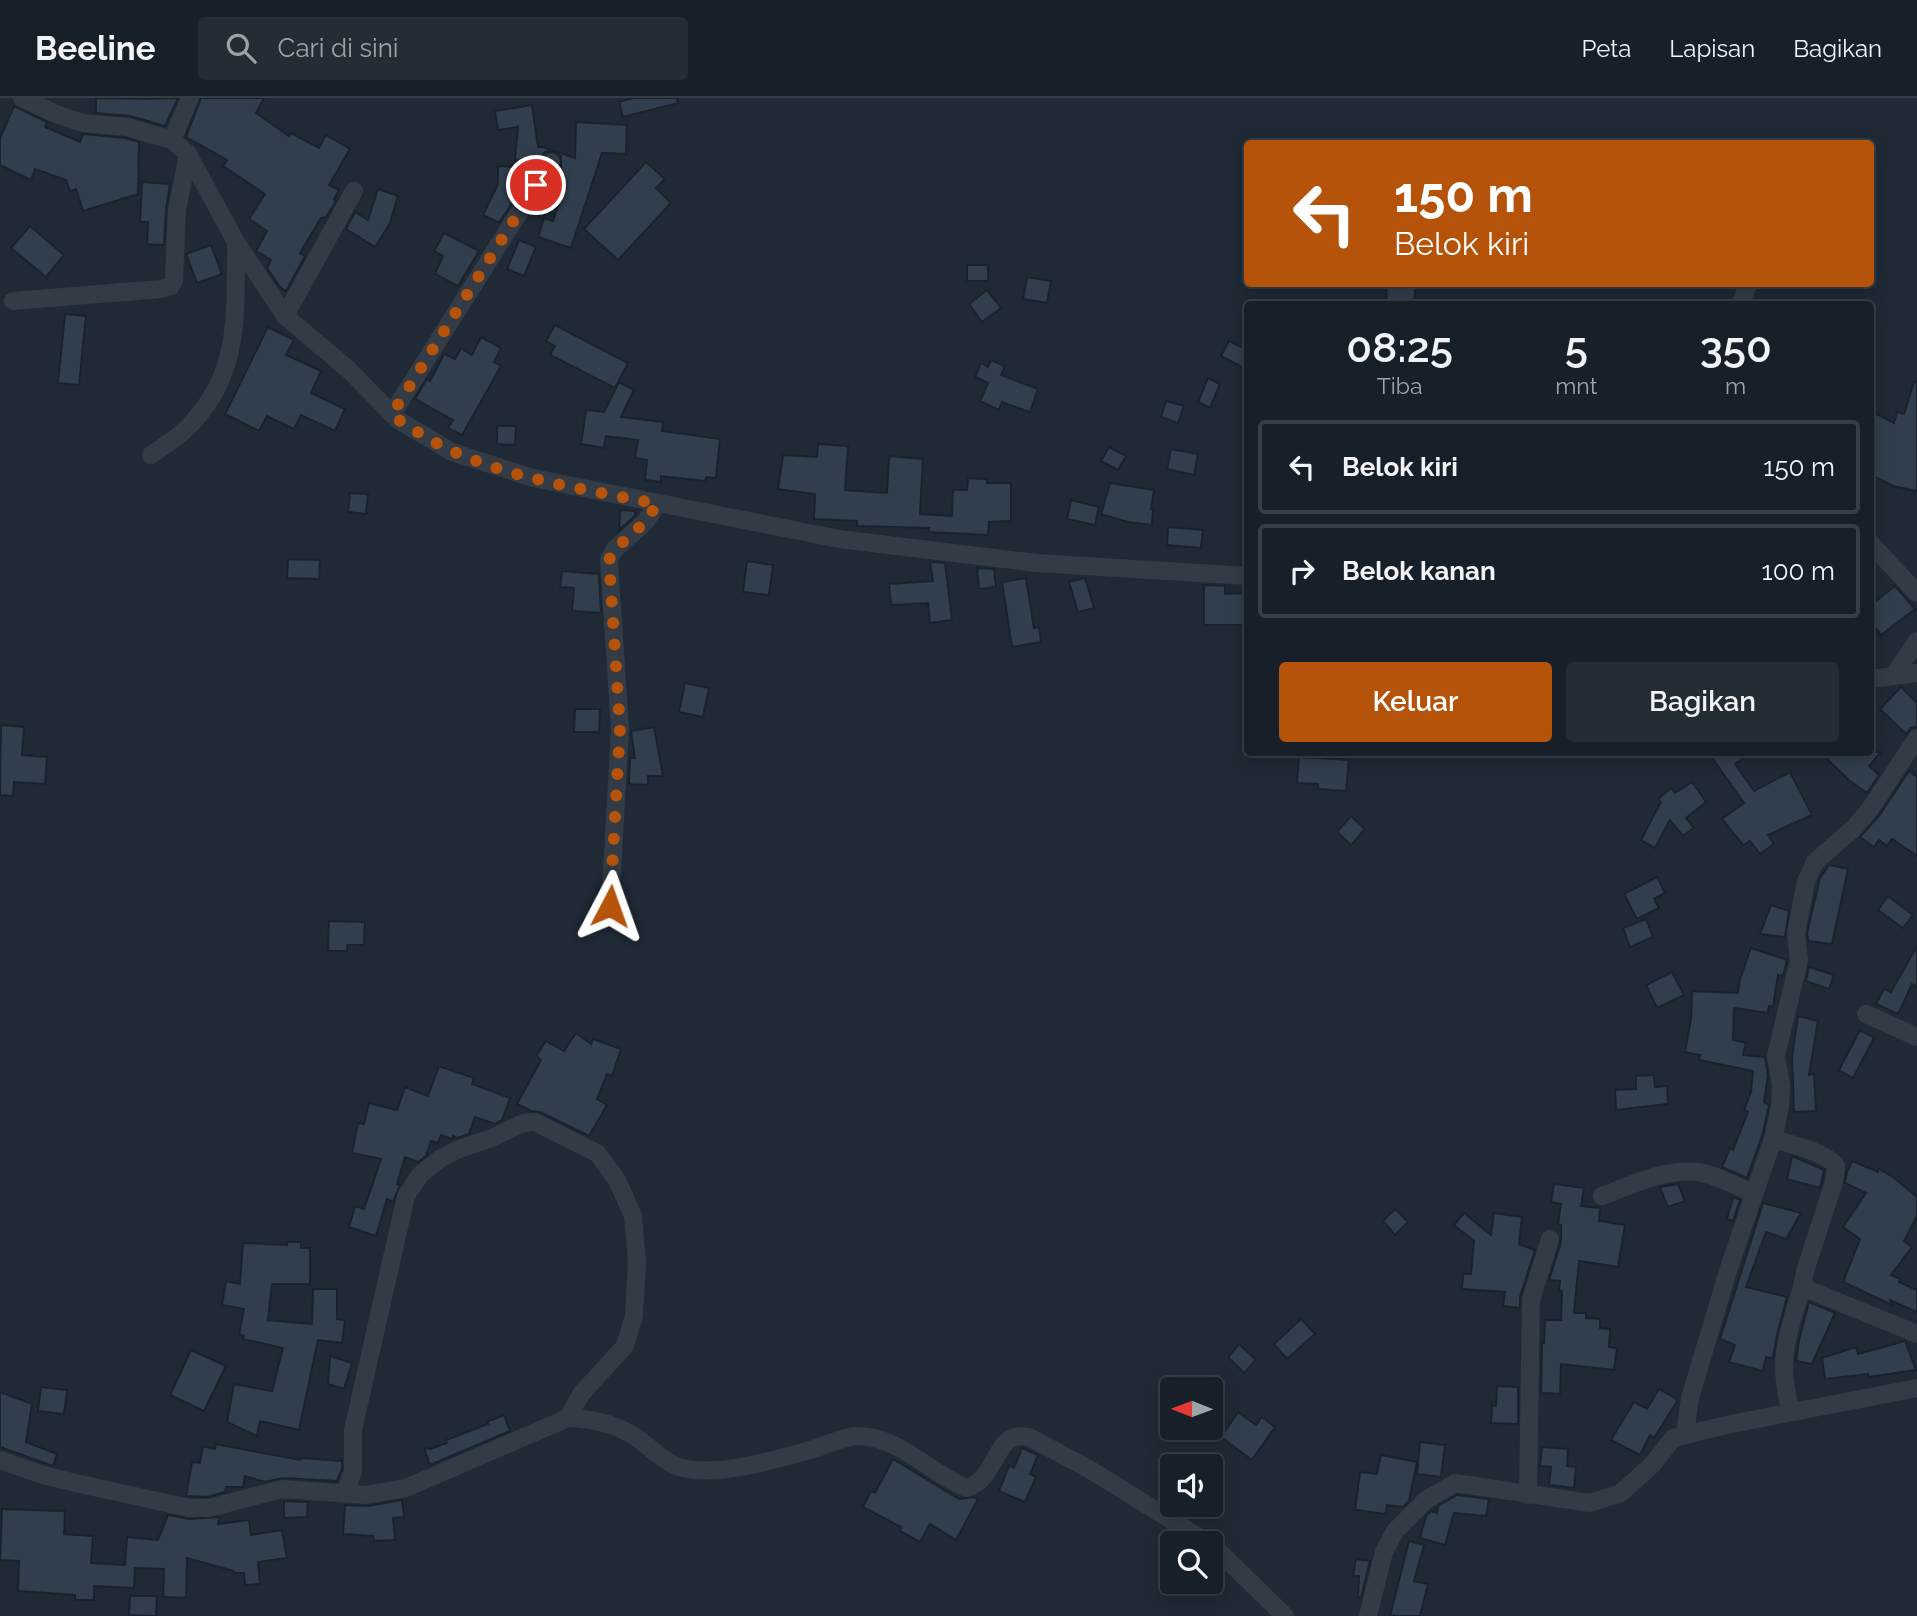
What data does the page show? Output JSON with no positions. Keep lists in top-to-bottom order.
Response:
{
  "north": "left",
  "page": {
    "header": "Beeline",
    "search": "Cari di sini",
    "nav": ["Peta", "Lapisan", "Bagikan"],
    "turn": ["150 m", "Belok kiri"],
    "eta": [
      "08:25",
      "Tiba",
      "5",
      "mnt",
      "350",
      "m"
    ],
    "list": [
      {
        "name": "Belok kiri",
        "value": "150 m"
      },
      {
        "name": "Belok kanan",
        "value": "100 m"
      }
    ],
    "buttons": ["Keluar", "Bagikan"]
  }
}
